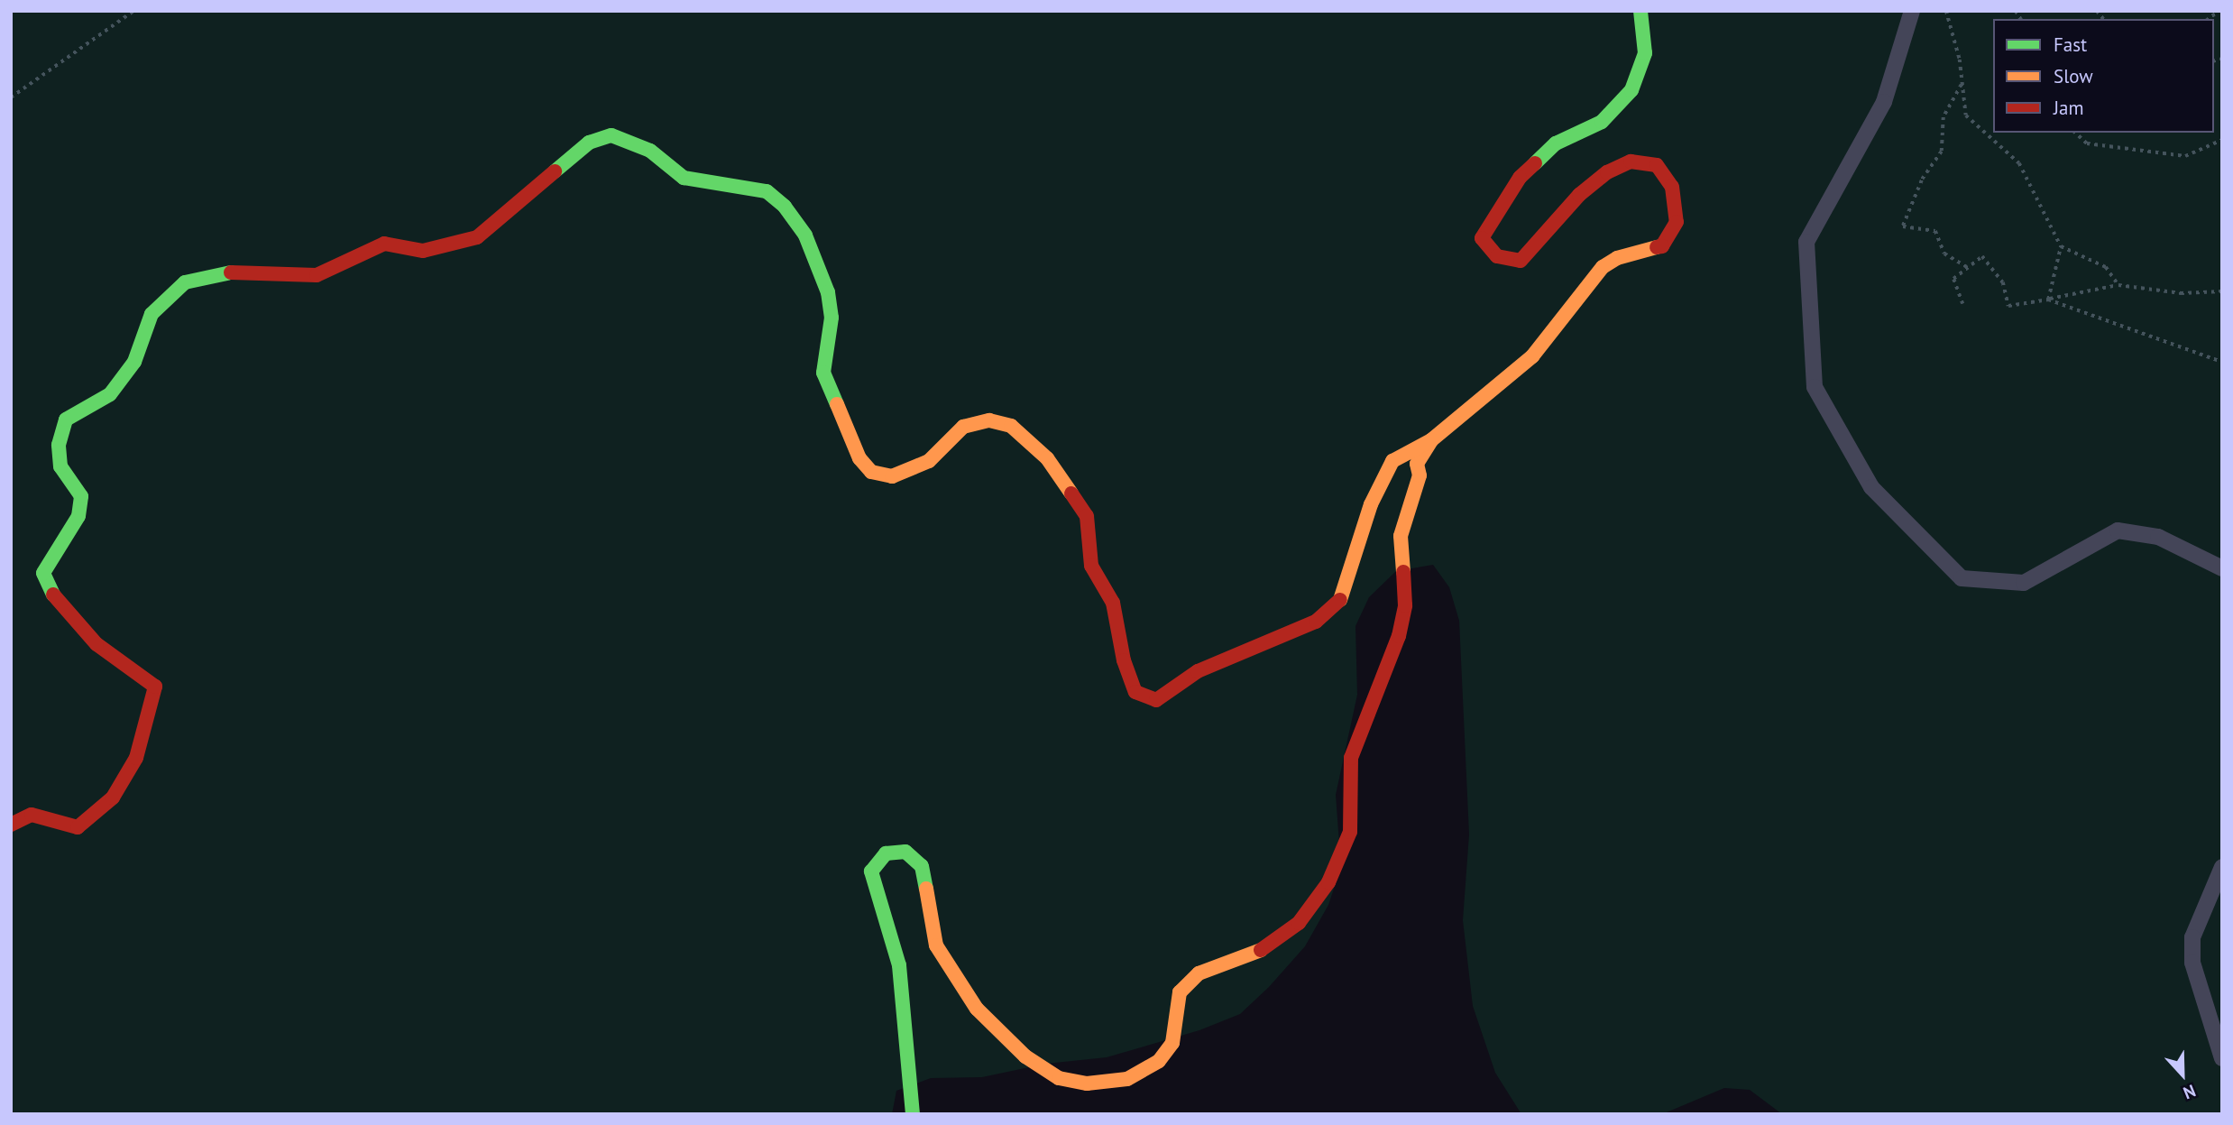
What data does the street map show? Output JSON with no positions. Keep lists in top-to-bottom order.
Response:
{
  "legend": ["Fast", "Slow", "Jam"],
  "north": "bottom"
}
